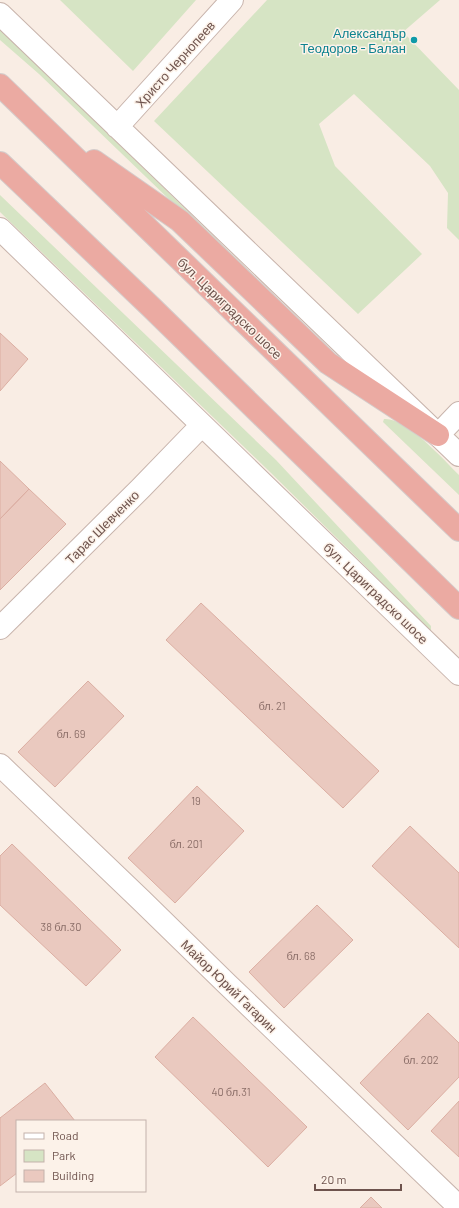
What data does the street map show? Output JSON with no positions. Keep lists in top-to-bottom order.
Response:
{
  "streets": {
    "highway": ["бул. Цариградско шосе"],
    "street": ["Христо Чернопеев", "Тарас Шевченко", "Майор Юрий Гагарин"]
  },
  "crossings": [
    ["бул. Цариградско шосе", "Тарас Шевченко"]
  ],
  "places": ["Александър Теодоров - Балан"],
  "house_numbers": [
    "бл. 21",
    "бл. 69",
    "19",
    "бл. 201",
    "38 бл.30",
    "бл. 68",
    "бл. 202",
    "40 бл.31"
  ],
  "legend": ["Road", "Park", "Building"],
  "scale_bar": "20 m"
}
